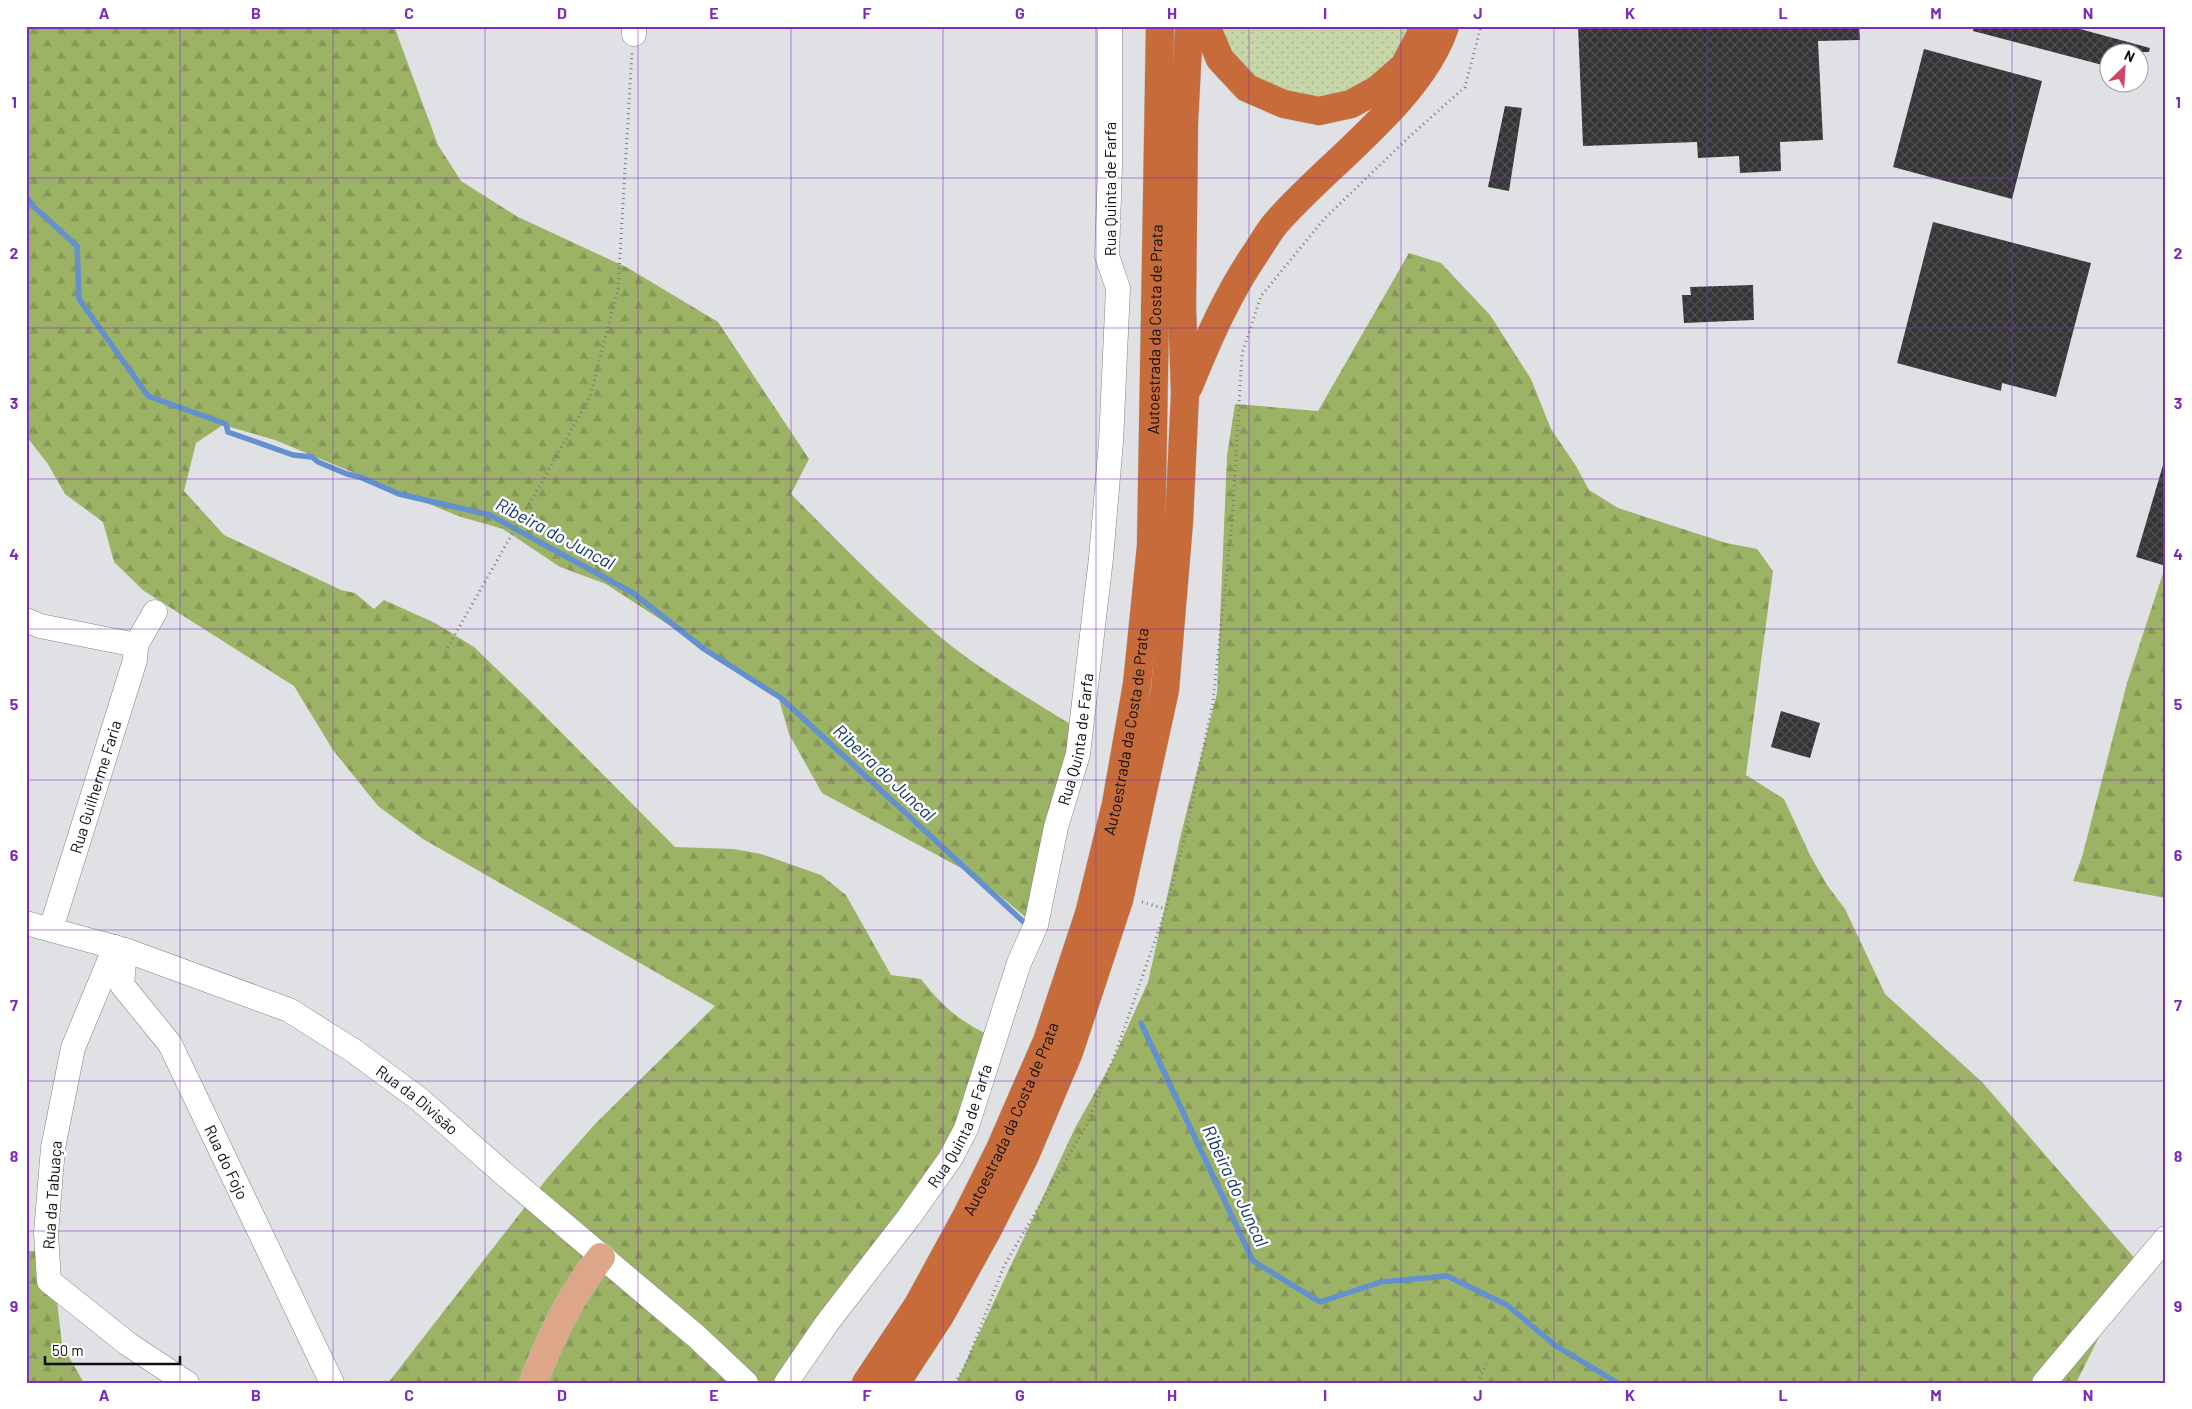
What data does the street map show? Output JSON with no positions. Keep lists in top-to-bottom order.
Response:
{
  "streets": {
    "highway": ["Autoestrada da Costa de Prata"],
    "street": [
      "Rua Quinta de Farfa",
      "Rua Guilherme Faria",
      "Rua da Divisão",
      "Rua do Fojo",
      "Rua da Tabuaça"
    ]
  },
  "crossings": [
    ["Rua Guilherme Faria", "Rua da Divisão"],
    ["Rua da Divisão", "Rua do Fojo"],
    ["Rua da Divisão", "Rua da Tabuaça"],
    ["Rua do Fojo", "Rua da Tabuaça"]
  ],
  "water": ["Ribeira do Juncal"],
  "scale_bar": "50 m",
  "north": "top right",
  "grid": {
    "columns": [
      "A",
      "B",
      "C",
      "D",
      "E",
      "F",
      "G",
      "H",
      "I",
      "J",
      "K",
      "L",
      "M",
      "N"
    ],
    "rows": [
      "1",
      "2",
      "3",
      "4",
      "5",
      "6",
      "7",
      "8",
      "9"
    ]
  }
}
